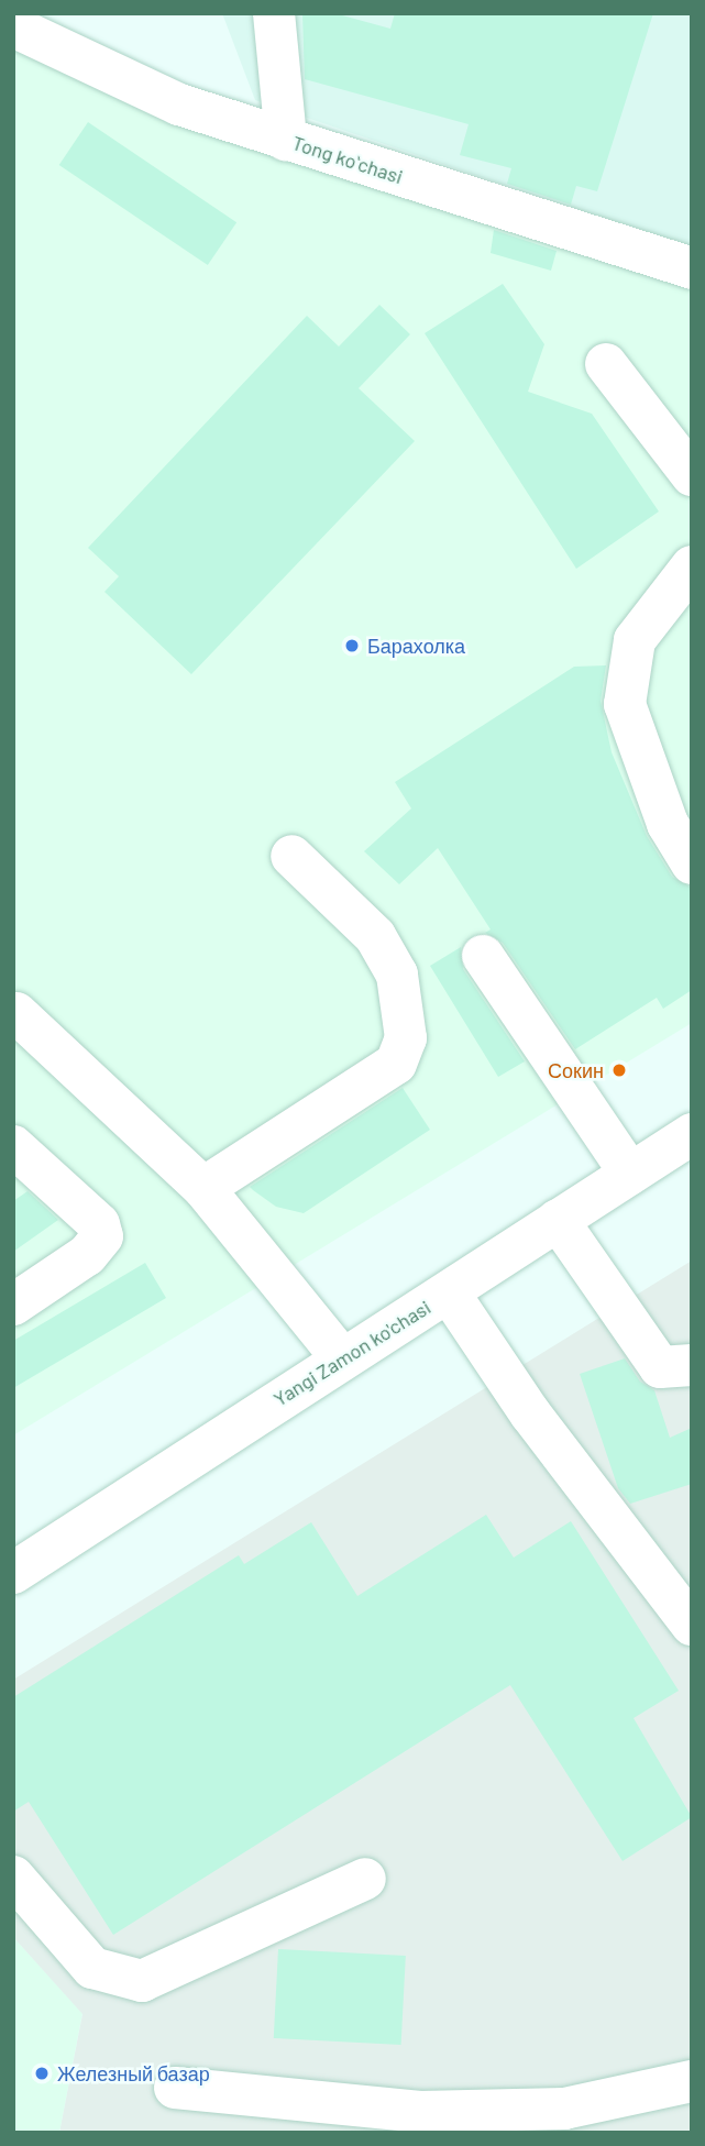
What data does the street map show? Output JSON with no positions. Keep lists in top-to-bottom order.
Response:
{
  "streets": {
    "street": ["Tong koʻchasi", "Yangi Zamon ko'chasi"]
  },
  "places": ["Барахолка", "Сокин", "Железный базар"]
}
